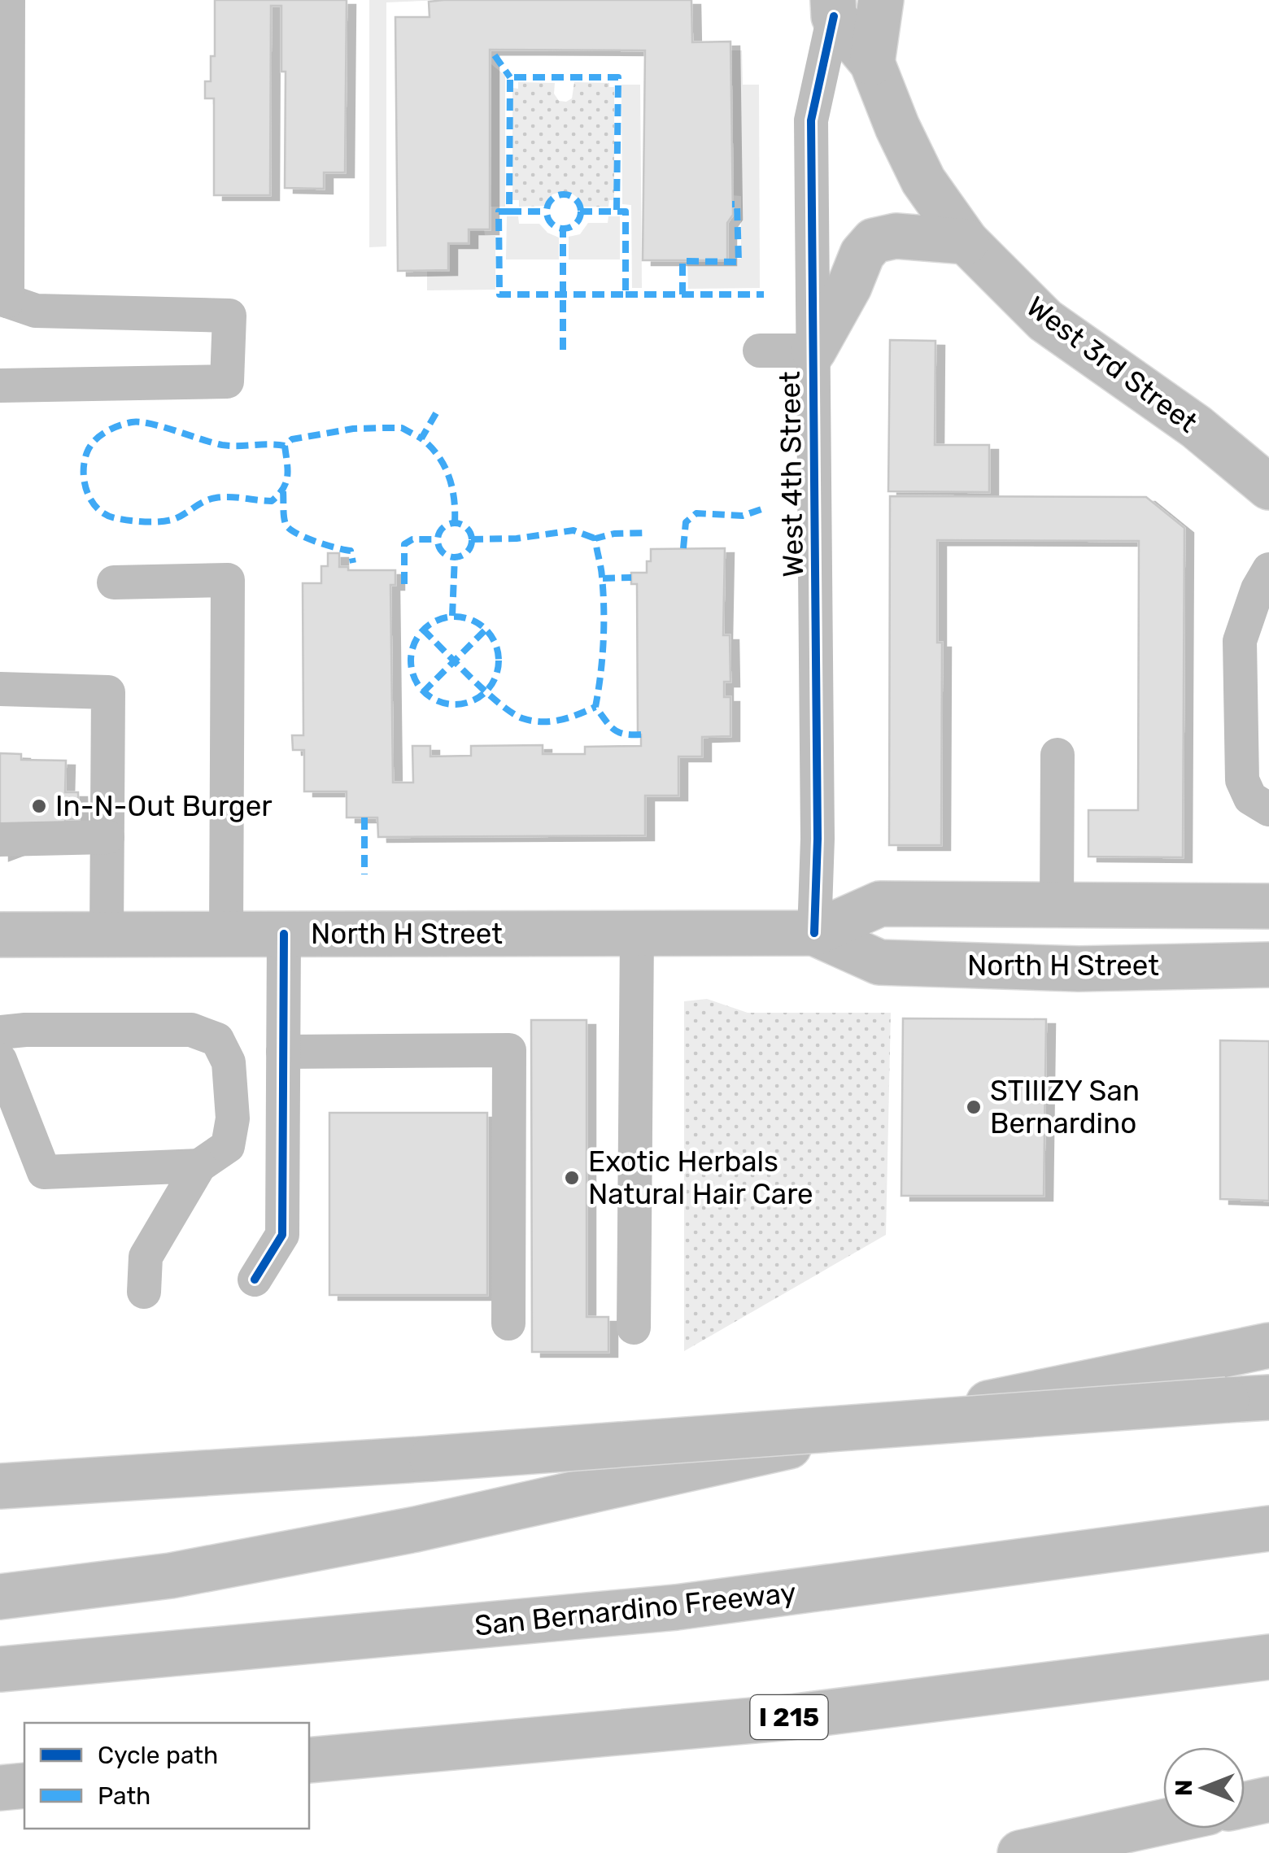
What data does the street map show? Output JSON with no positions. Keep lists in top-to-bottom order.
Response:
{
  "streets": {
    "main road": [
      "West 3rd Street",
      "North H Street",
      "San Bernardino Freeway",
      "I 215"
    ],
    "street": ["West 4th Street"]
  },
  "crossings": [
    ["West 3rd Street", "West 4th Street"],
    ["West 4th Street", "North H Street"]
  ],
  "places": ["In-N-Out Burger", "STIIIZY San Bernardino", "Exotic Herbals Natural Hair Care"],
  "legend": ["Cycle path", "Path"],
  "north": "left"
}
